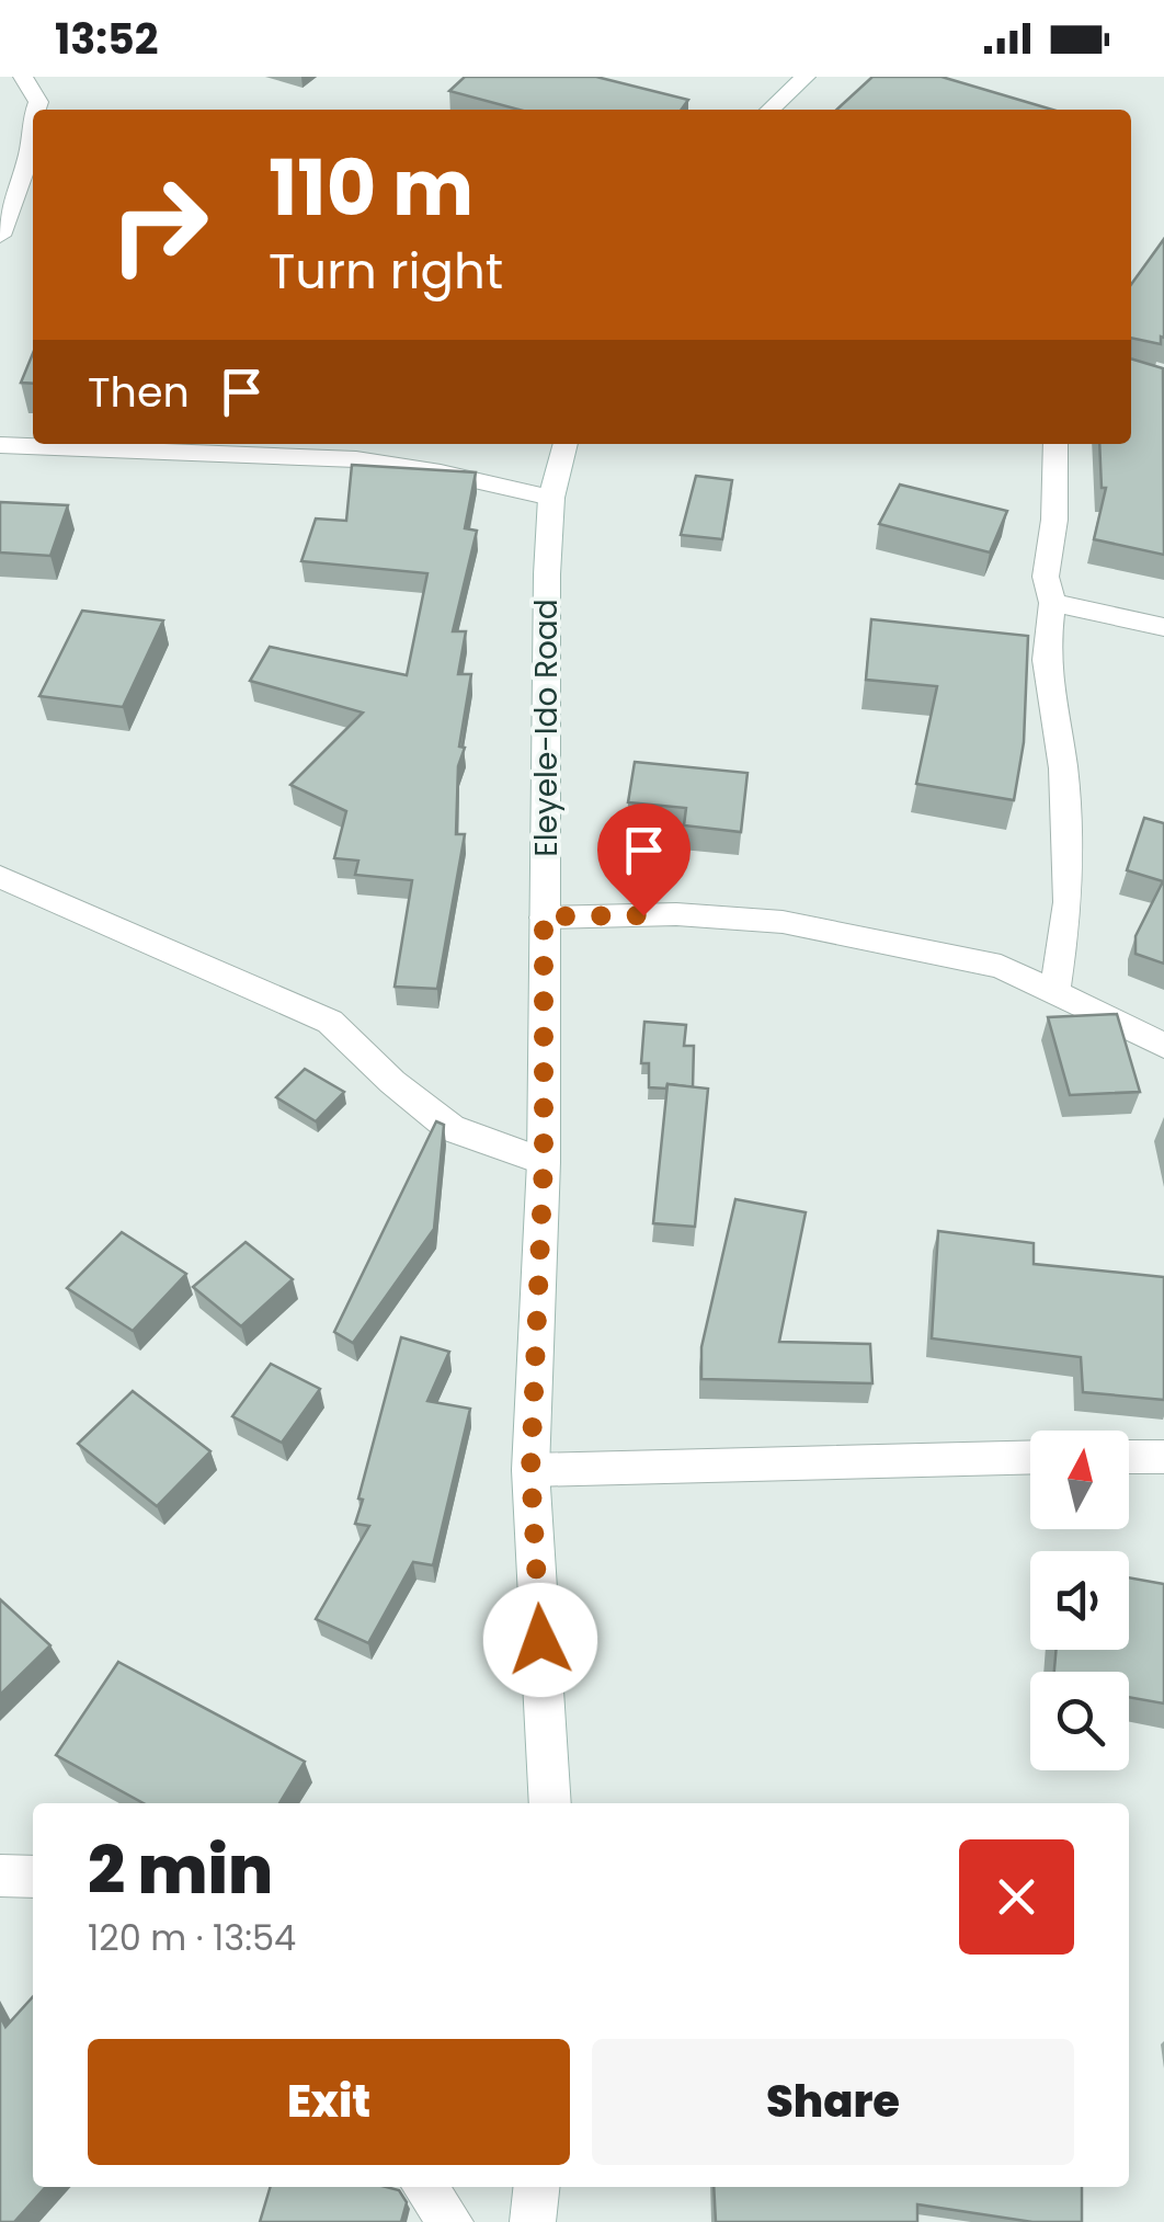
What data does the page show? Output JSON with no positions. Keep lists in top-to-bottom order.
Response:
{
  "streets": {
    "street": ["Eleyele-Ido Road"]
  },
  "north": "top",
  "page": {
    "status": "13:52",
    "turn": ["110 m", "Turn right"],
    "then": "Then",
    "heading": ["2 min", "120 m · 13:54"],
    "buttons": ["Exit", "Share"]
  }
}
